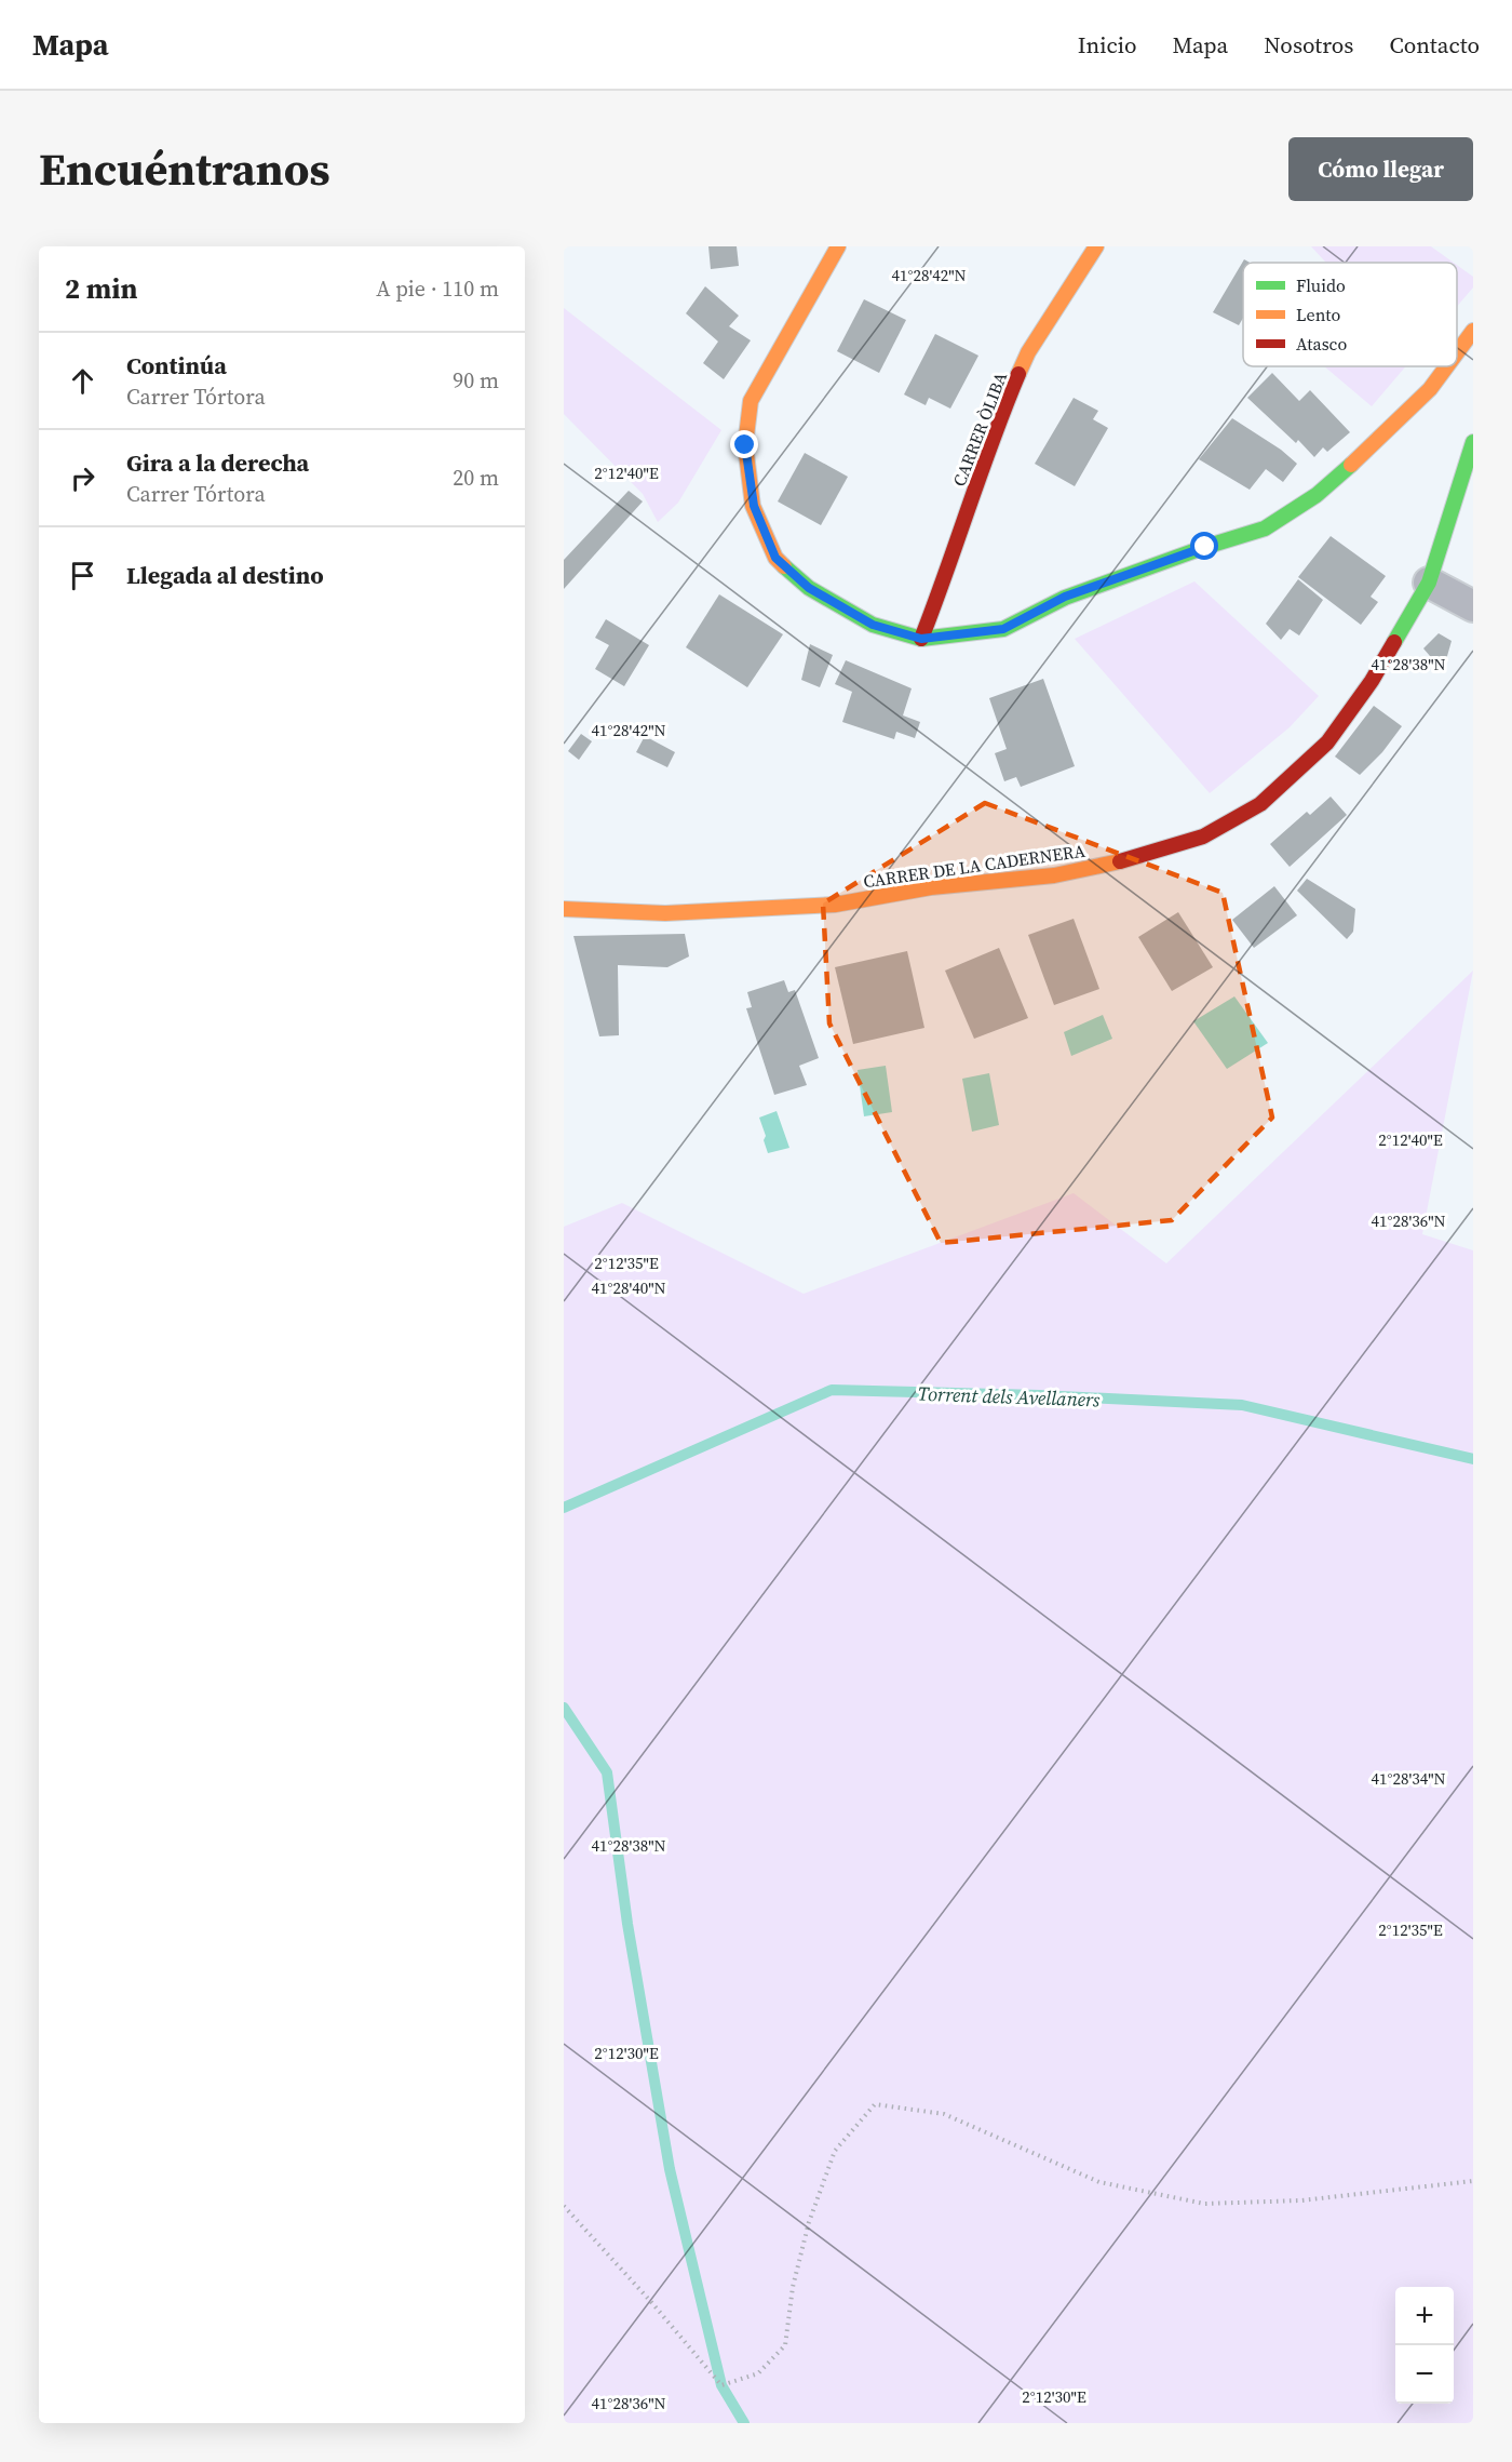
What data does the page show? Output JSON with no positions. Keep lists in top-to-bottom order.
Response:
{
  "streets": {
    "street": ["CARRER ÒLIBA", "CARRER DE LA CADERNERA"]
  },
  "water": ["Torrent dels Avellaners"],
  "legend": ["Fluido", "Lento", "Atasco"],
  "page": {
    "header": "Mapa",
    "nav": [
      "Inicio",
      "Mapa",
      "Nosotros",
      "Contacto"
    ],
    "title": "Encuéntranos",
    "buttons": "Cómo llegar",
    "heading": ["2 min", "A pie · 110 m"],
    "list": [
      ["Continúa", "Carrer Tórtora", "90 m"],
      ["Gira a la derecha", "Carrer Tórtora", "20 m"],
      "Llegada al destino"
    ],
    "map_buttons": ["+", "−"]
  },
  "coordinates": [
    "41°28'42\"N",
    "2°12'40\"E",
    "41°28'38\"N",
    "41°28'36\"N",
    "2°12'35\"E",
    "41°28'40\"N",
    "41°28'34\"N",
    "2°12'30\"E"
  ]
}
